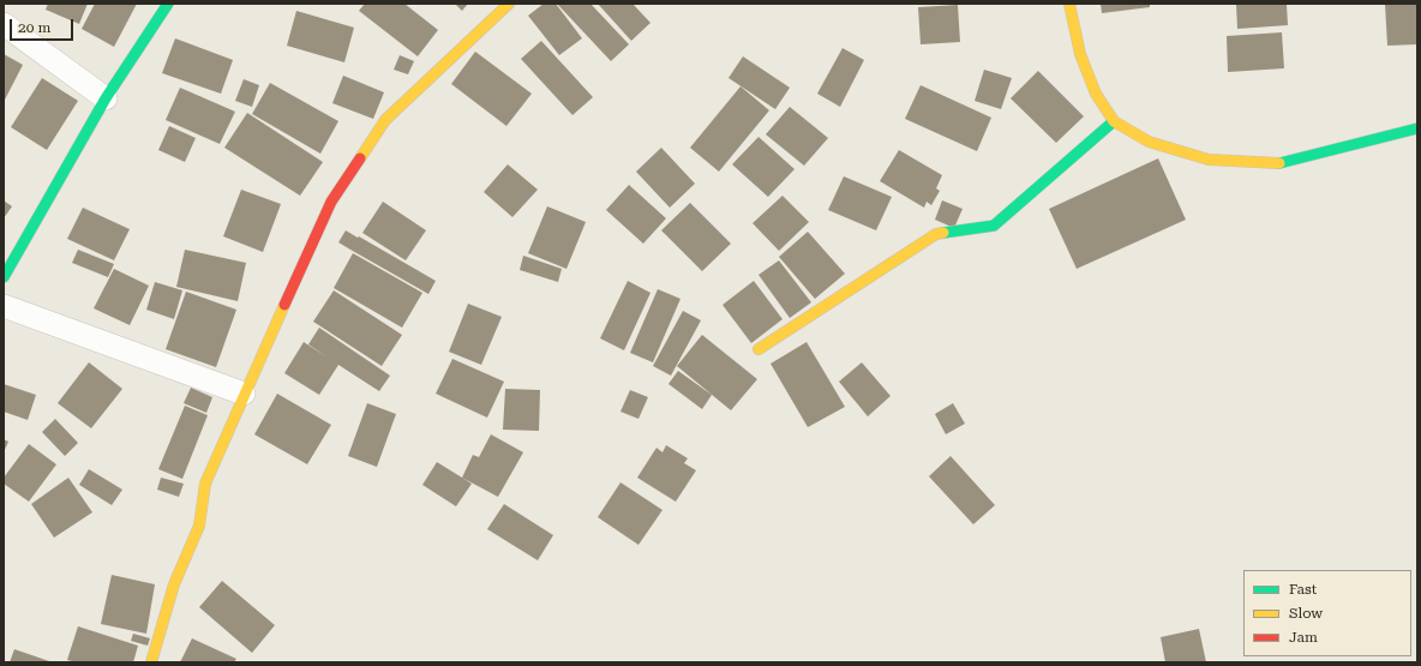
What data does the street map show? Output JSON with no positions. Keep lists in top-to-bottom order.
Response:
{
  "legend": ["Fast", "Slow", "Jam"],
  "scale_bar": "20 m"
}
